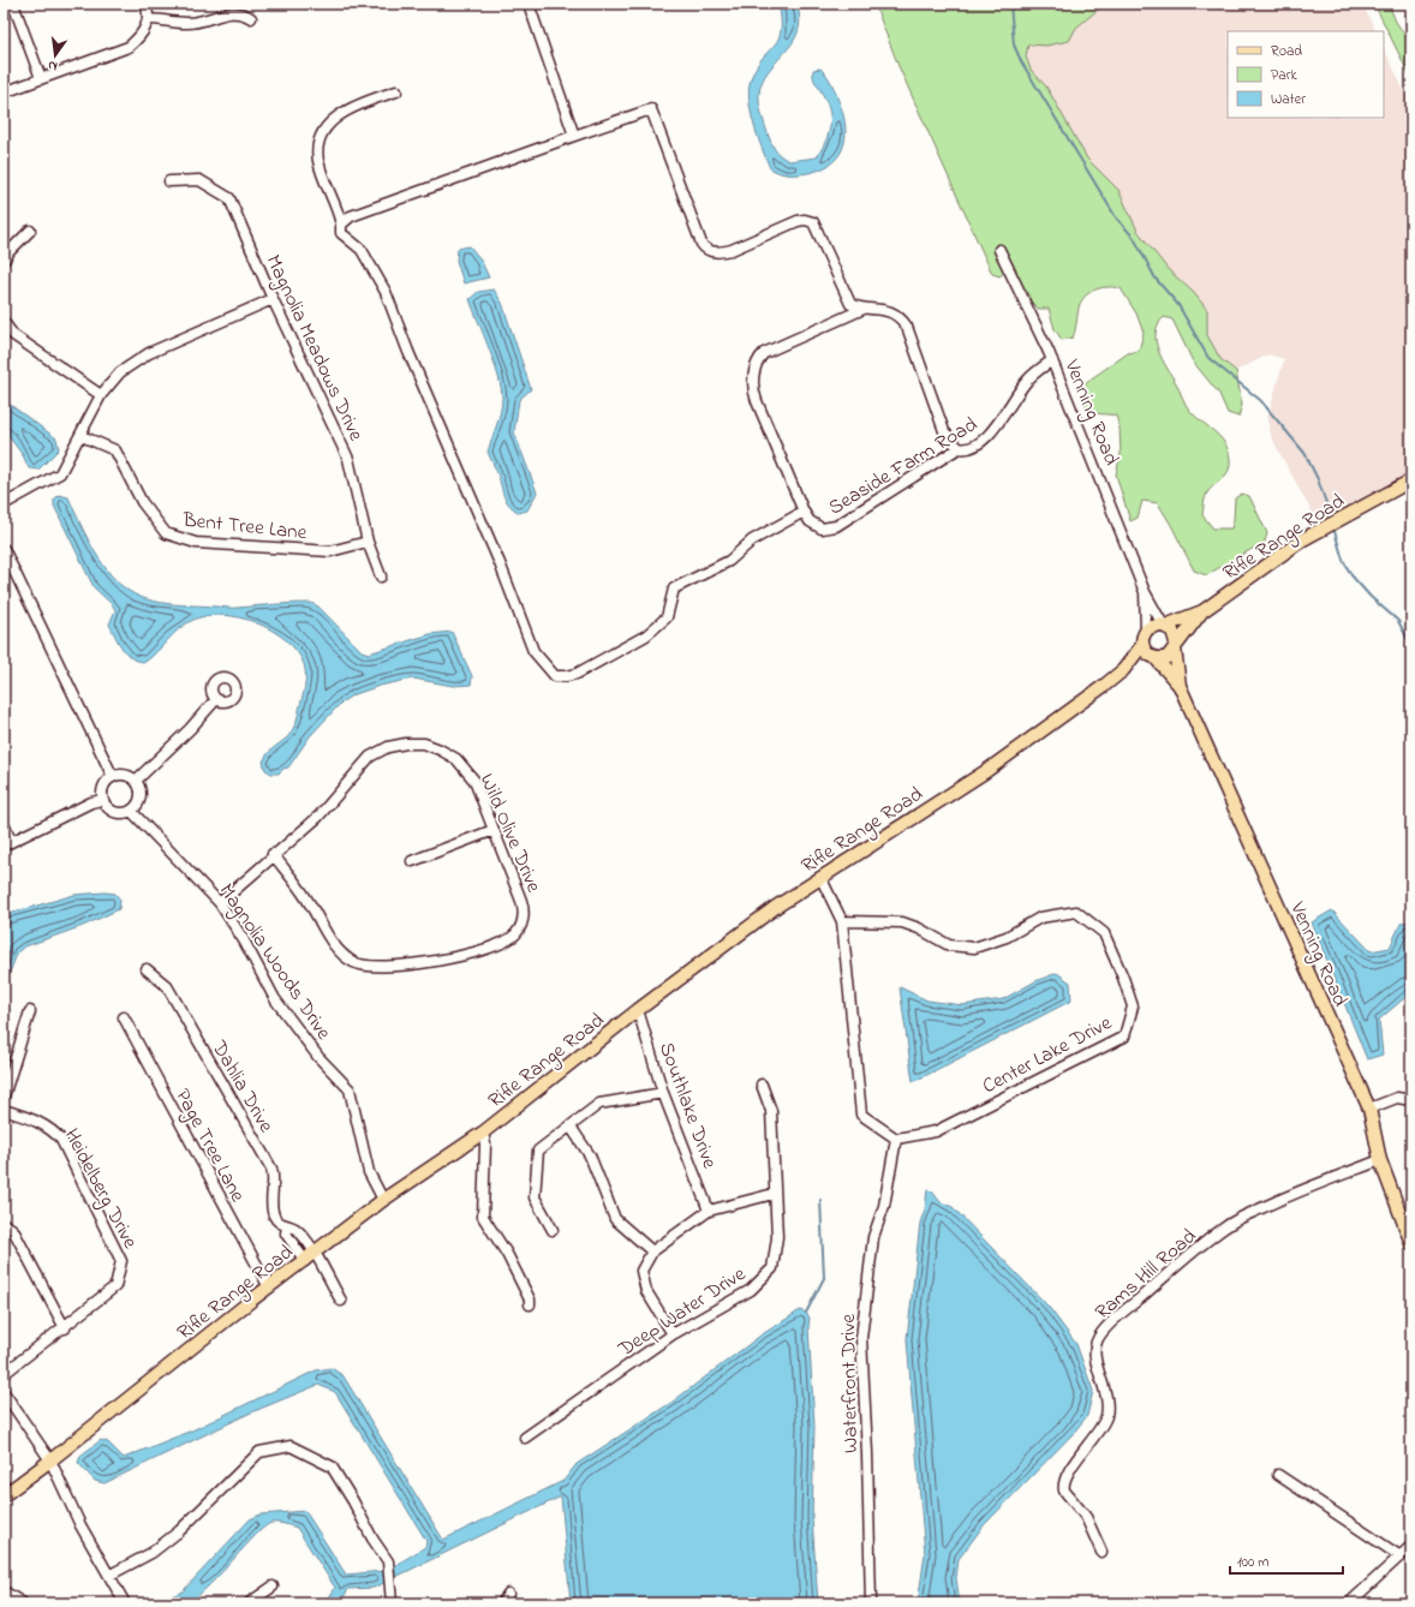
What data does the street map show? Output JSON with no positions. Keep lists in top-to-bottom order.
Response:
{
  "streets": {
    "main road": ["Venning Road", "Rifle Range Road"],
    "street": [
      "Magnolia Meadows Drive",
      "Seaside Farm Road",
      "Bent Tree Lane",
      "Wild Olive Drive",
      "Magnolia Woods Drive",
      "Center Lake Drive",
      "Dahlia Drive",
      "Southlake Drive",
      "Page Tree Lane",
      "Heidelberg Drive",
      "Rams Hill Road",
      "Deep Water Drive",
      "Waterfront Drive"
    ]
  },
  "crossings": [
    ["Magnolia Meadows Drive", "Bent Tree Lane"],
    ["Venning Road", "Seaside Farm Road"],
    ["Venning Road", "Rifle Range Road"],
    ["Venning Road", "Rams Hill Road"],
    ["Rifle Range Road", "Magnolia Woods Drive"],
    ["Rifle Range Road", "Dahlia Drive"],
    ["Rifle Range Road", "Southlake Drive"],
    ["Rifle Range Road", "Page Tree Lane"],
    ["Wild Olive Drive", "Magnolia Woods Drive"],
    ["Center Lake Drive", "Waterfront Drive"]
  ],
  "legend": ["Road", "Park", "Water"],
  "scale_bar": "100 m",
  "north": "bottom"
}
